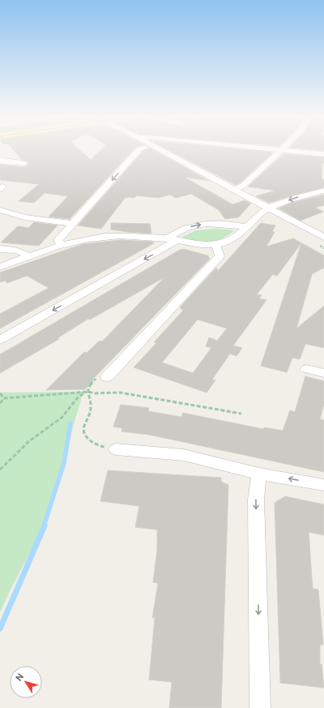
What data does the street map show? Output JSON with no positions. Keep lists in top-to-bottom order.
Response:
{
  "north": "top left"
}
